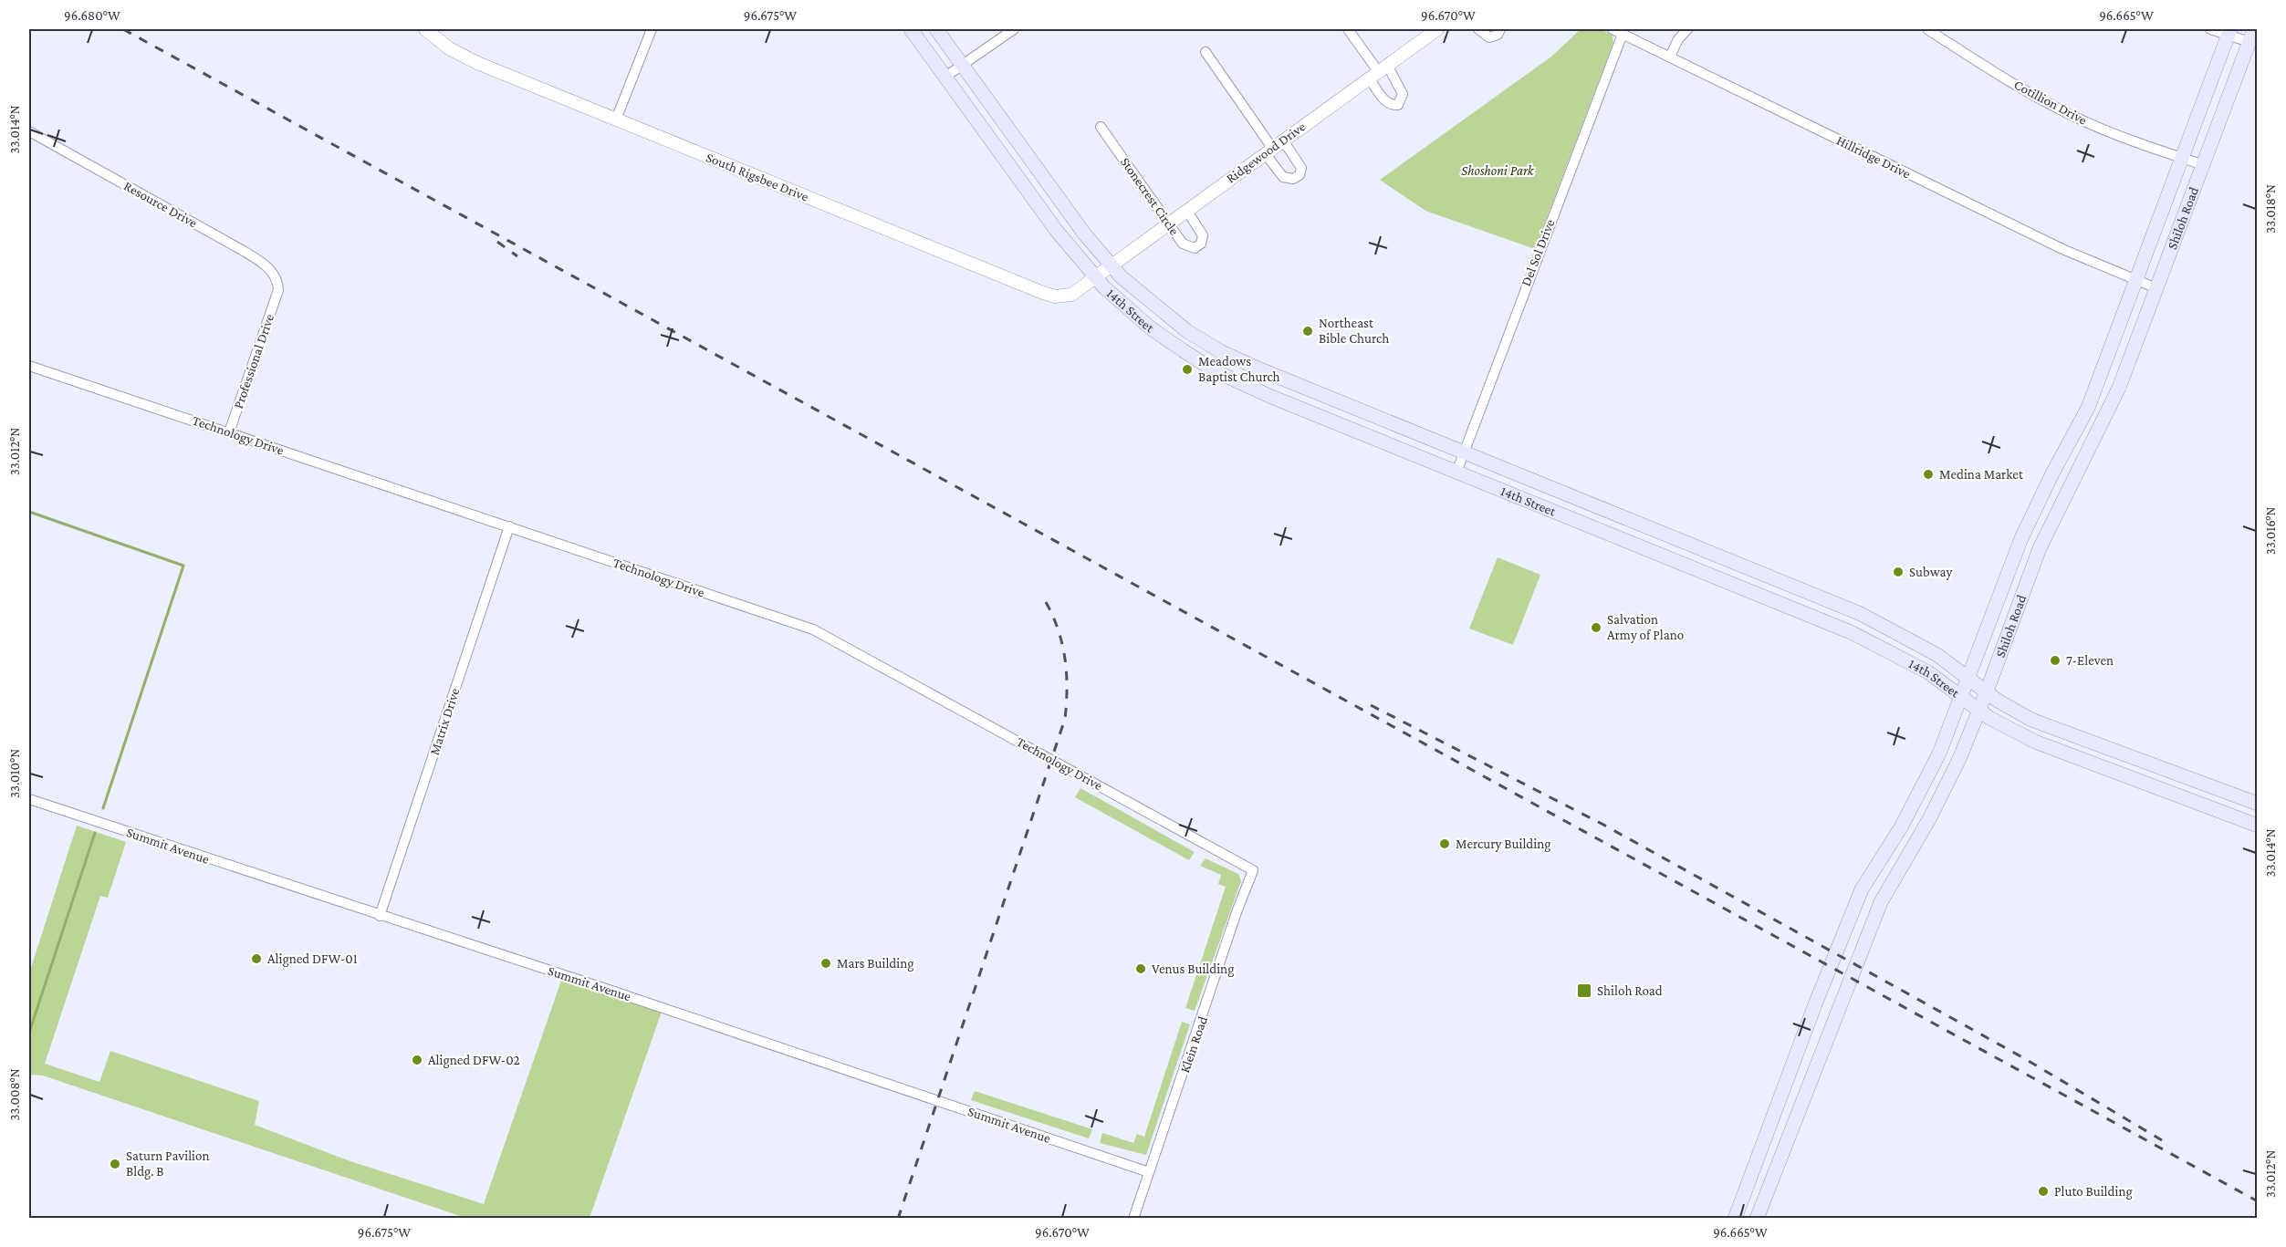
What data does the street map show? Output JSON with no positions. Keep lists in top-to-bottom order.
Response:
{
  "streets": {
    "main road": ["Shiloh Road", "14th Street"],
    "street": [
      "Cotillion Drive",
      "Ridgewood Drive",
      "Hillridge Drive",
      "South Rigsbee Drive",
      "Stonecrest Circle",
      "Resource Drive",
      "Del Sol Drive",
      "Professional Drive",
      "Technology Drive",
      "Matrix Drive",
      "Summit Avenue",
      "Klein Road"
    ]
  },
  "crossings": [
    ["Cotillion Drive", "Shiloh Road"],
    ["Ridgewood Drive", "South Rigsbee Drive"],
    ["Ridgewood Drive", "Stonecrest Circle"],
    ["Ridgewood Drive", "14th Street"],
    ["Hillridge Drive", "Shiloh Road"],
    ["Hillridge Drive", "Del Sol Drive"],
    ["South Rigsbee Drive", "14th Street"],
    ["Resource Drive", "Professional Drive"],
    ["Shiloh Road", "14th Street"],
    ["Del Sol Drive", "14th Street"],
    ["Professional Drive", "Technology Drive"],
    ["Technology Drive", "Matrix Drive"],
    ["Technology Drive", "Klein Road"],
    ["Matrix Drive", "Summit Avenue"],
    ["Summit Avenue", "Klein Road"]
  ],
  "parks": ["Shoshoni Park"],
  "places": {
    "other": [
      "Northeast Bible Church",
      "Meadows Baptist Church",
      "Medina Market",
      "Subway",
      "Salvation Army of Plano",
      "7-Eleven",
      "Mercury Building",
      "Aligned DFW-01",
      "Mars Building",
      "Venus Building",
      "Aligned DFW-02",
      "Saturn Pavilion Bldg. B",
      "Pluto Building"
    ],
    "transit": ["Shiloh Road"]
  },
  "coordinates": [
    "96.680°W",
    "96.675°W",
    "96.670°W",
    "96.665°W",
    "33.014°N",
    "33.018°N",
    "33.012°N",
    "33.016°N",
    "33.010°N",
    "33.008°N"
  ]
}
